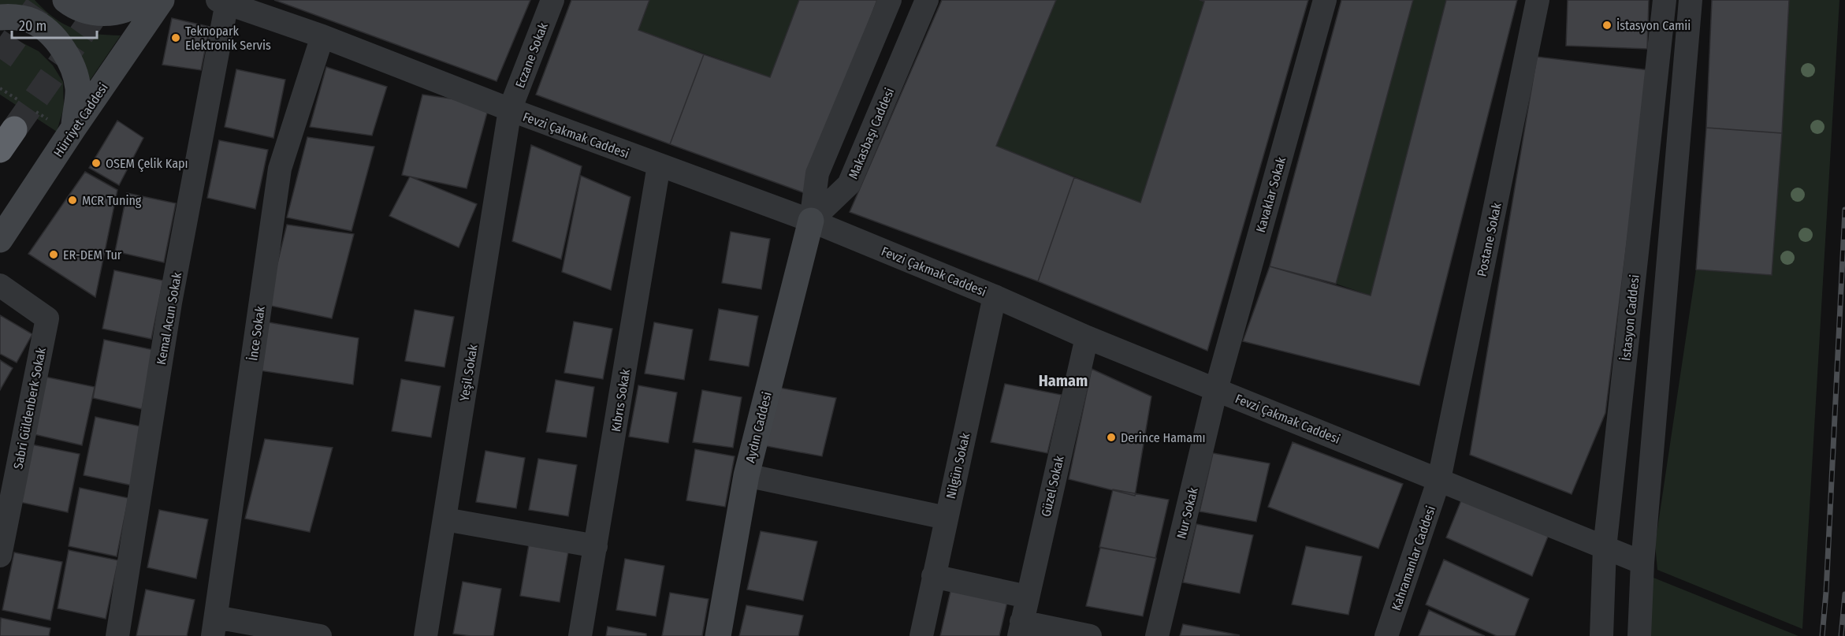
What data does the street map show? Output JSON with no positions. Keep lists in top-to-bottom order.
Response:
{
  "streets": {
    "main road": ["Hürriyet Caddesi", "Aydın Caddesi"],
    "street": [
      "Eczane Sokak",
      "Makasbaşı Caddesi",
      "Fevzi Çakmak Caddesi",
      "Kavaklar Sokak",
      "Postane Sokak",
      "İstasyon Caddesi",
      "Kemal Acun Sokak",
      "İnce Sokak",
      "Yeşil Sokak",
      "Kıbrıs Sokak",
      "Sabri Güldenberk Sokak",
      "Nilgün Sokak",
      "Güzel Sokak",
      "Nur Sokak",
      "Kahramanlar Caddesi"
    ]
  },
  "crossings": [
    ["Eczane Sokak", "Fevzi Çakmak Caddesi"],
    ["Eczane Sokak", "Yeşil Sokak"],
    ["Makasbaşı Caddesi", "Fevzi Çakmak Caddesi"],
    ["Makasbaşı Caddesi", "Aydın Caddesi"],
    ["Fevzi Çakmak Caddesi", "Kavaklar Sokak"],
    ["Fevzi Çakmak Caddesi", "Postane Sokak"],
    ["Fevzi Çakmak Caddesi", "İstasyon Caddesi"],
    ["Fevzi Çakmak Caddesi", "Kemal Acun Sokak"],
    ["Fevzi Çakmak Caddesi", "İnce Sokak"],
    ["Fevzi Çakmak Caddesi", "Yeşil Sokak"],
    ["Fevzi Çakmak Caddesi", "Kıbrıs Sokak"],
    ["Fevzi Çakmak Caddesi", "Aydın Caddesi"],
    ["Fevzi Çakmak Caddesi", "Nilgün Sokak"],
    ["Fevzi Çakmak Caddesi", "Güzel Sokak"],
    ["Fevzi Çakmak Caddesi", "Nur Sokak"],
    ["Fevzi Çakmak Caddesi", "Kahramanlar Caddesi"],
    ["Kavaklar Sokak", "Nur Sokak"],
    ["Postane Sokak", "Kahramanlar Caddesi"]
  ],
  "districts": ["Hamam"],
  "places": [
    "İstasyon Camii",
    "Teknopark Elektronik Servis",
    "OSEM Çelik Kapı",
    "MCR Tuning",
    "ER-DEM Tur",
    "Derince Hamamı"
  ],
  "scale_bar": "20 m"
}
